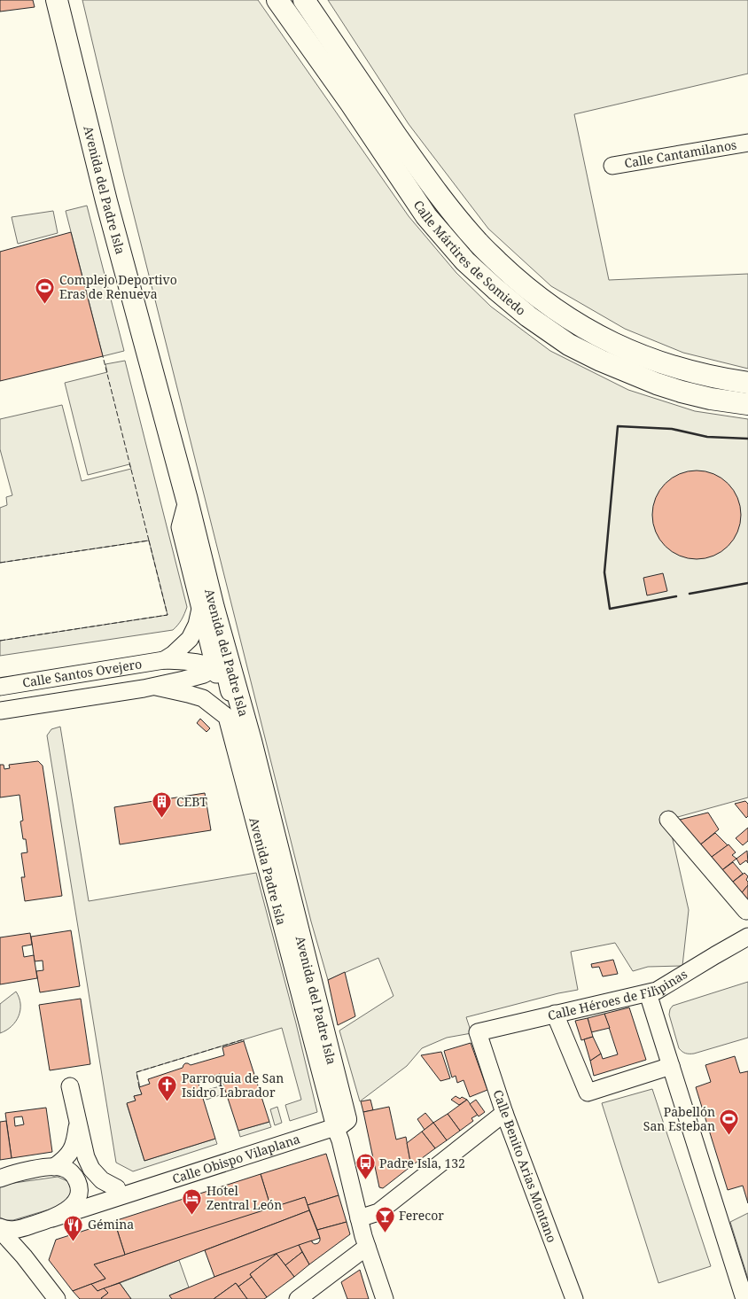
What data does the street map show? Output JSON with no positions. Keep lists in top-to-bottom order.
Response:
{
  "streets": {
    "main road": ["Avenida del Padre Isla", "Calle Mártires de Somiedo"],
    "street": [
      "Calle Cantamilanos",
      "Calle Santos Ovejero",
      "Avenida Padre Isla",
      "Calle Héroes de Filipinas",
      "Calle Obispo Vilaplana",
      "Calle Benito Arias Montano"
    ]
  },
  "crossings": [
    ["Avenida del Padre Isla", "Calle Santos Ovejero"],
    ["Avenida del Padre Isla", "Avenida Padre Isla"],
    ["Avenida del Padre Isla", "Calle Obispo Vilaplana"],
    ["Calle Santos Ovejero", "Avenida Padre Isla"],
    ["Avenida Padre Isla", "Calle Obispo Vilaplana"],
    ["Calle Héroes de Filipinas", "Calle Benito Arias Montano"]
  ],
  "places": {
    "sports": ["Complejo Deportivo Eras de Renueva", "Pabellón San Esteban"],
    "building": ["CEBT"],
    "church": ["Parroquia de San Isidro Labrador"],
    "bus stop": ["Padre Isla, 132"],
    "hotel": ["Hotel Zentral León"],
    "bar": ["Ferecor"],
    "restaurant": ["Gémina"]
  }
}
